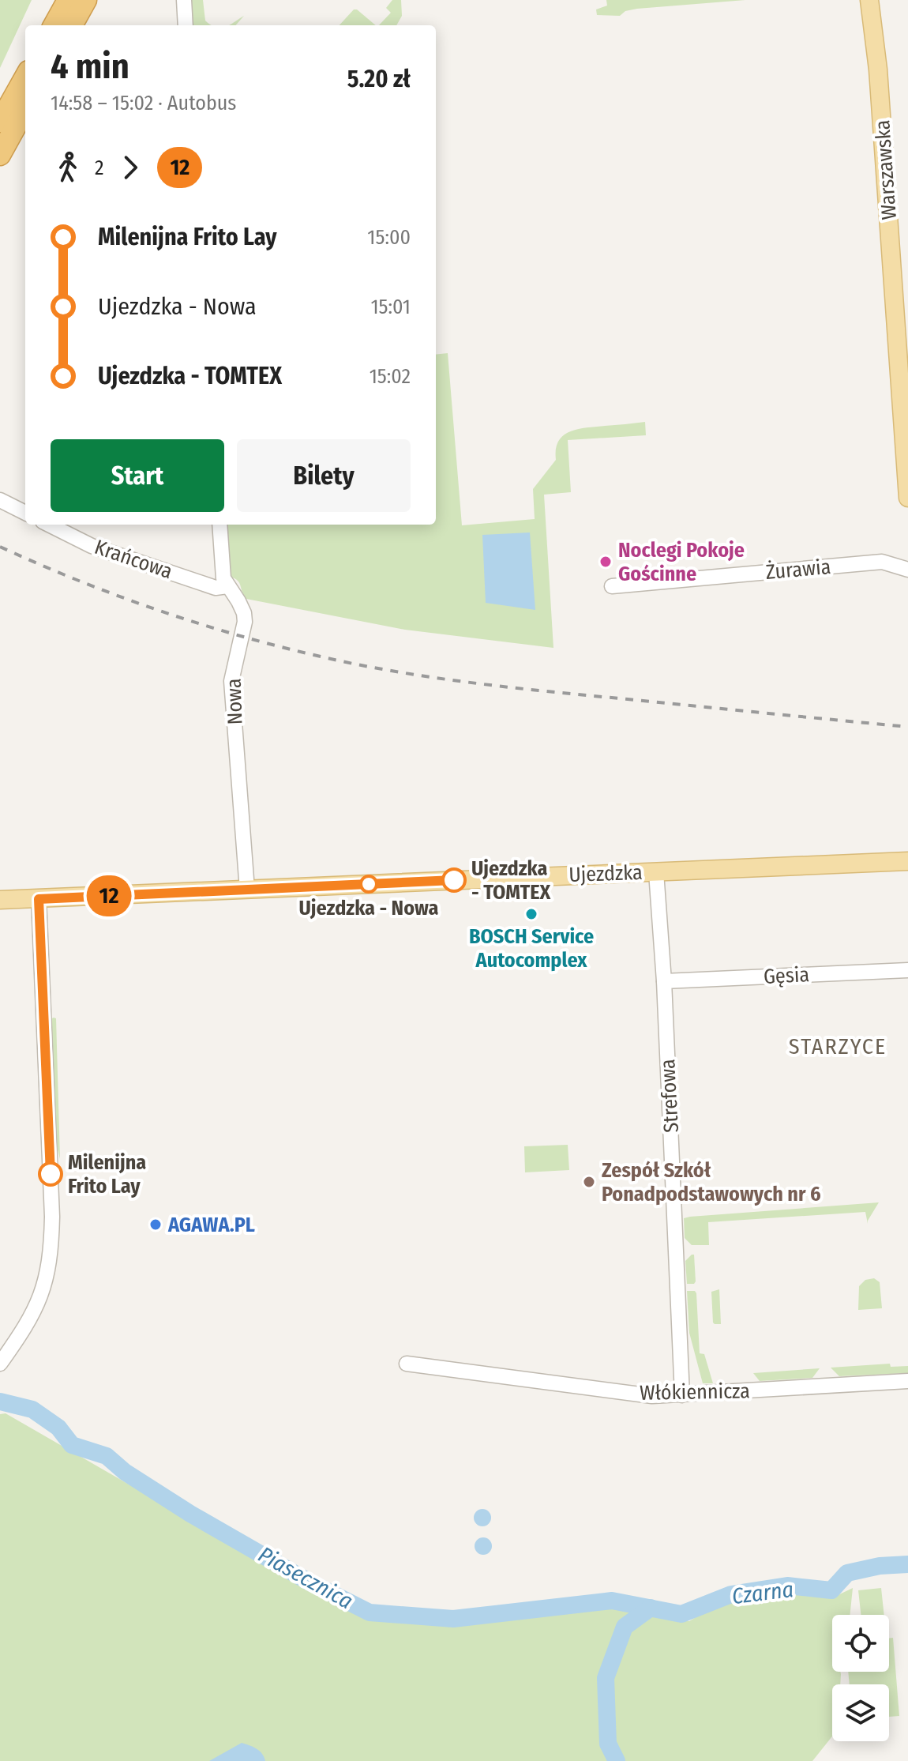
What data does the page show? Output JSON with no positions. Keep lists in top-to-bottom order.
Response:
{
  "streets": {
    "main road": ["Warszawska", "Ujezdzka"],
    "street": [
      "Krańcowa",
      "Żurawia",
      "Nowa",
      "Gęsia",
      "Strefowa",
      "Włókiennicza"
    ]
  },
  "crossings": [
    ["Krańcowa", "Nowa"],
    ["Nowa", "Ujezdzka"],
    ["Ujezdzka", "Strefowa"],
    ["Gęsia", "Strefowa"],
    ["Strefowa", "Włókiennicza"]
  ],
  "districts": ["STARZYCE"],
  "water": ["Piasecznica", "Czarna"],
  "places": [
    "Noclegi Pokoje Gościnne",
    "Ujezdzka - TOMTEX",
    "Ujezdzka - Nowa",
    "BOSCH Service Autocomplex",
    "Milenijna Frito Lay",
    "Zespół Szkół Ponadpodstawowych nr 6",
    "AGAWA.PL"
  ],
  "lines": ["bus line 12"],
  "page": {
    "on_map": "12",
    "heading": ["4 min", "14:58 – 15:02 · Autobus", "5.20 zł"],
    "legs": ["2", "12"],
    "list": [
      {
        "name": "Milenijna Frito Lay",
        "value": "15:00"
      },
      {
        "name": "Ujezdzka - Nowa",
        "value": "15:01"
      },
      {
        "name": "Ujezdzka - TOMTEX",
        "value": "15:02"
      }
    ],
    "buttons": ["Start", "Bilety"]
  }
}
